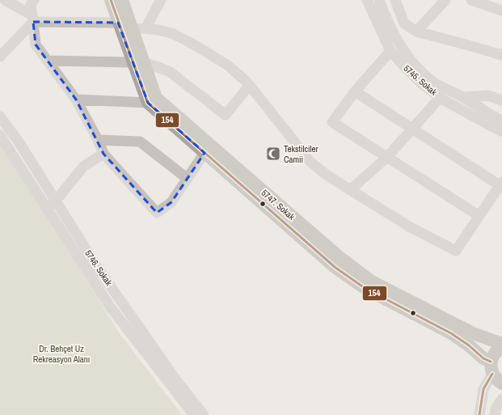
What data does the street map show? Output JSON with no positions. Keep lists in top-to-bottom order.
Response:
{
  "streets": {
    "main road": ["5747. Sokak"],
    "street": ["5745. Sokak", "5746. Sokak"]
  },
  "parks": ["Dr. Behçet Uz Rekreasyon Alanı"],
  "places": {
    "mosque": ["Tekstilciler Camii"]
  },
  "lines": ["transit line 154"]
}
